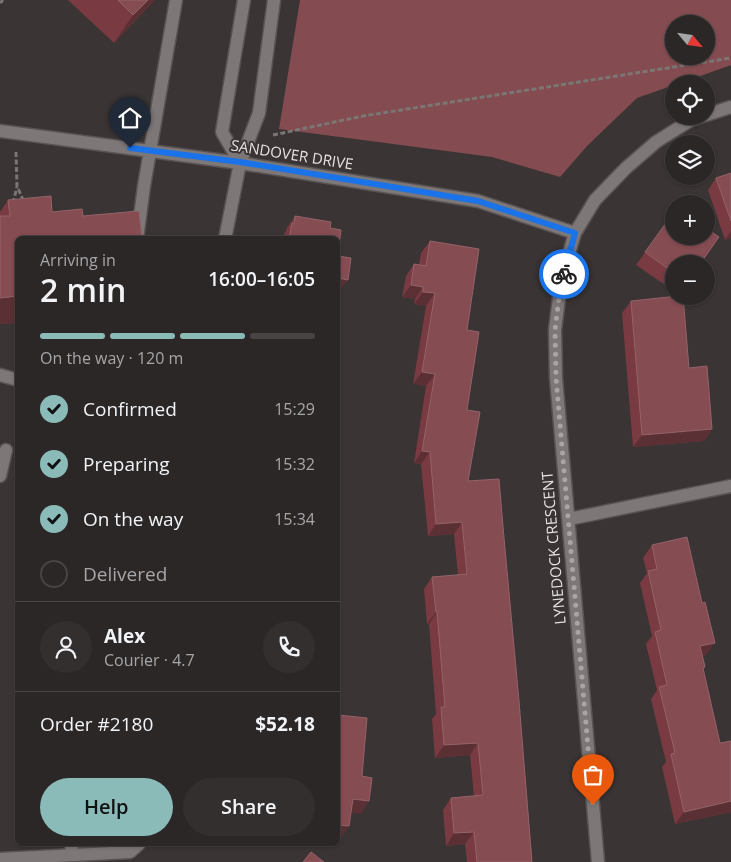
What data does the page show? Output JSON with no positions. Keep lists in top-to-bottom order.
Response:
{
  "streets": {
    "street": ["SANDOVER DRIVE", "LYNEDOCK CRESCENT"]
  },
  "crossings": [
    ["SANDOVER DRIVE", "LYNEDOCK CRESCENT"]
  ],
  "north": "bottom right",
  "page": {
    "map_buttons": ["+", "−"],
    "heading": ["2 min", "Arriving in", "16:00–16:05"],
    "panel": [
      "Alex",
      "Courier · 4.7",
      "Order #2180",
      "$52.18"
    ],
    "bar": "On the way · 120 m",
    "list": [
      ["Confirmed", "15:29"],
      ["Preparing", "15:32"],
      ["On the way", "15:34"],
      "Delivered"
    ],
    "buttons": ["Help", "Share"]
  }
}
